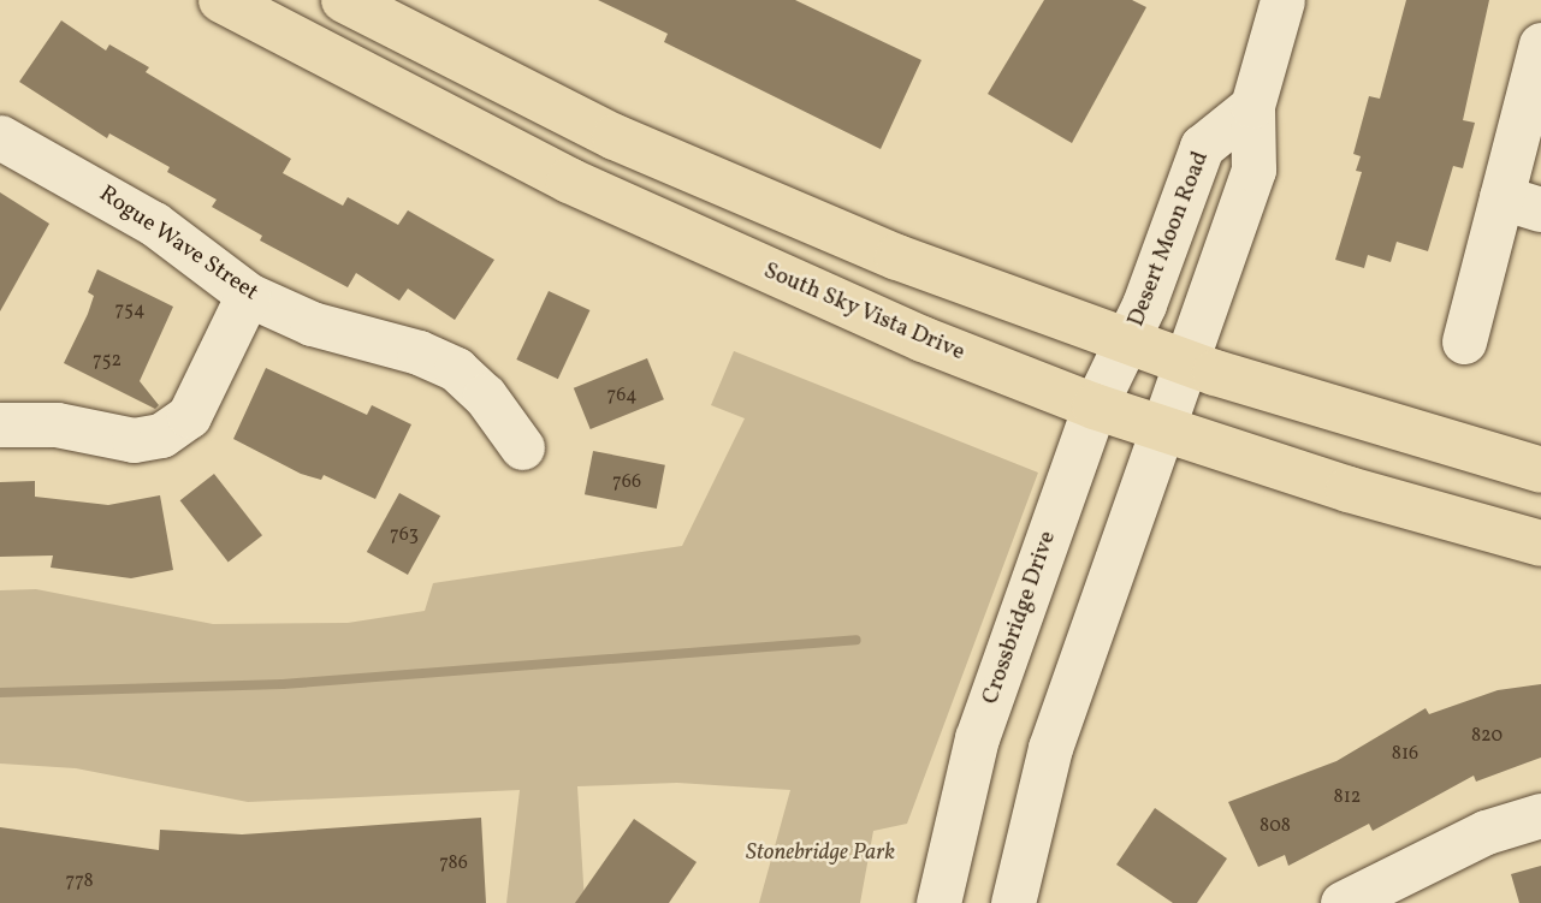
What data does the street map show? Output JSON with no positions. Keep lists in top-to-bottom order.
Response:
{
  "streets": {
    "main road": ["South Sky Vista Drive"],
    "street": ["Desert Moon Road", "Rogue Wave Street", "Crossbridge Drive"]
  },
  "crossings": [
    ["Desert Moon Road", "Crossbridge Drive"],
    ["South Sky Vista Drive", "Crossbridge Drive"]
  ],
  "parks": ["Stonebridge Park"],
  "house_numbers": [
    "754",
    "752",
    "764",
    "766",
    "763",
    "820",
    "816",
    "812",
    "808",
    "786",
    "778"
  ]
}
